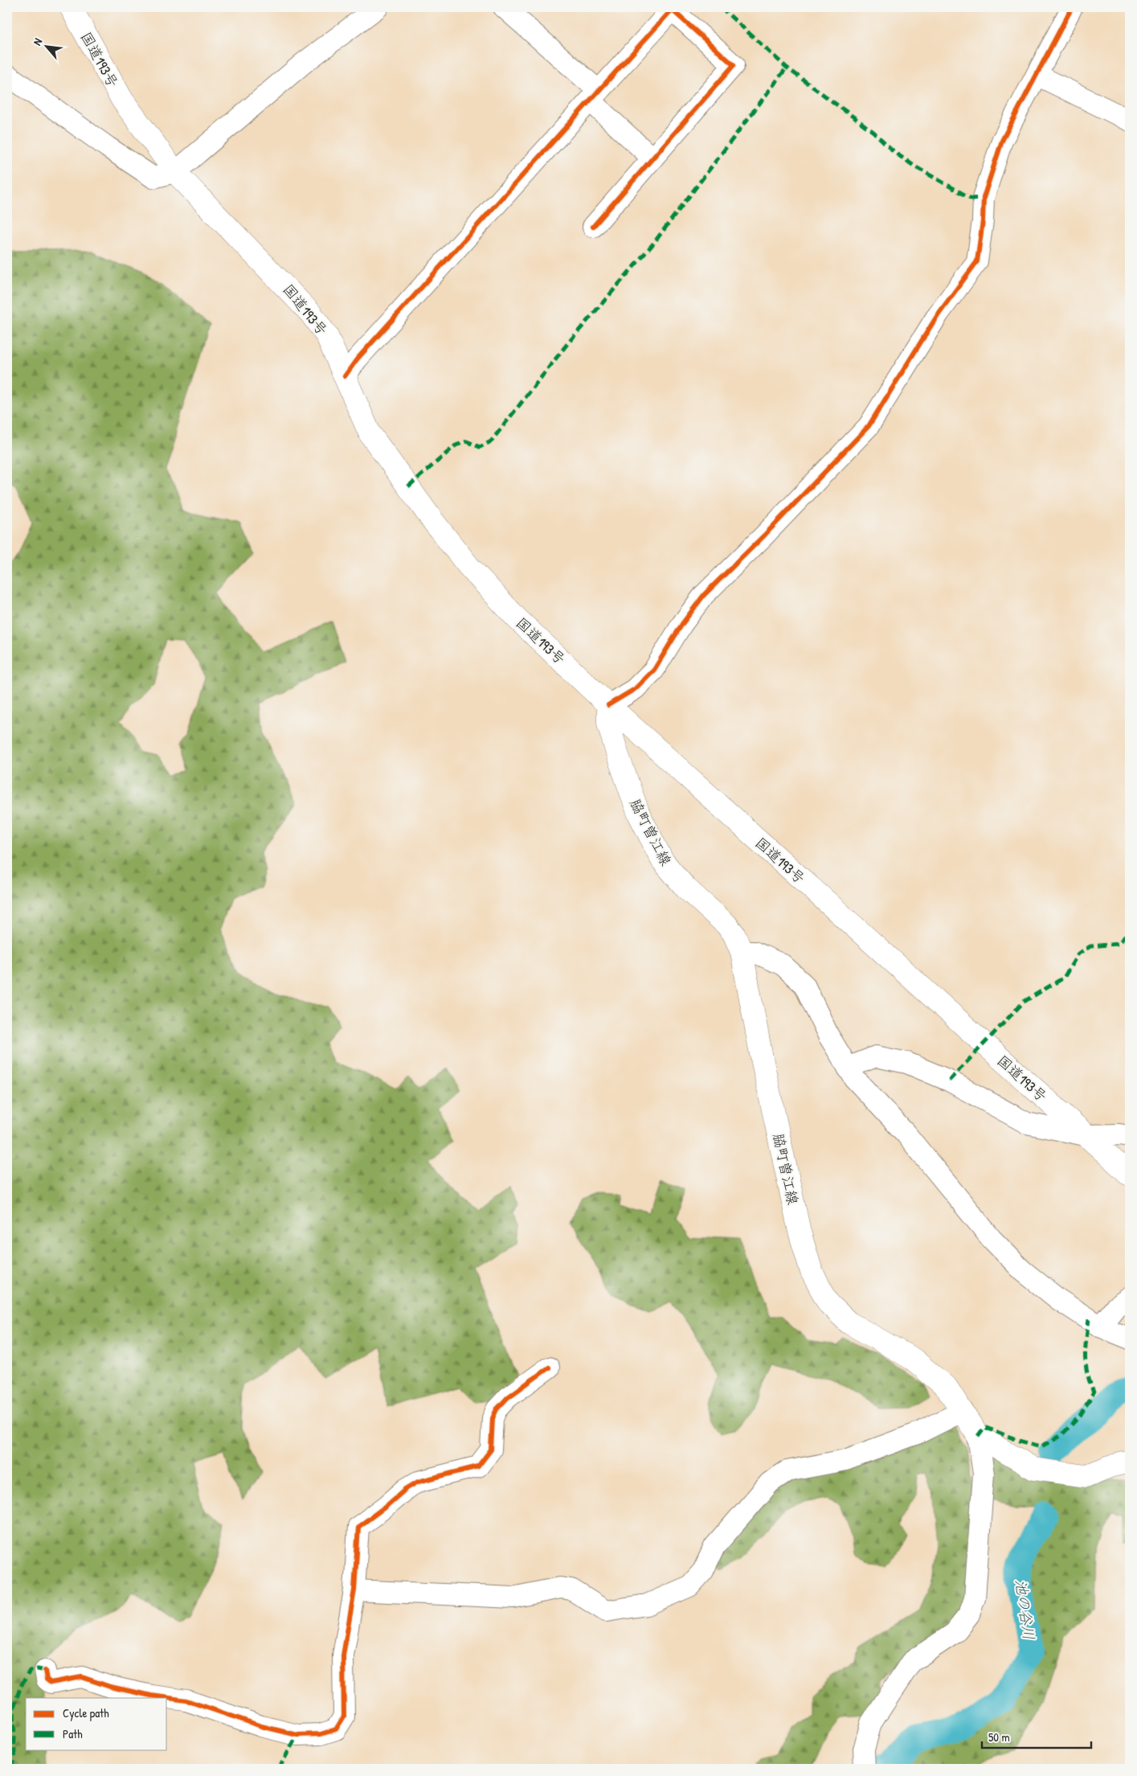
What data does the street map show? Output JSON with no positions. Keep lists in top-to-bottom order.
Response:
{
  "streets": {
    "main road": ["国道193号", "脇町曽江線"]
  },
  "crossings": [
    ["国道193号", "脇町曽江線"]
  ],
  "water": ["池の谷川"],
  "legend": ["Cycle path", "Path"],
  "scale_bar": "50 m",
  "north": "top left"
}
